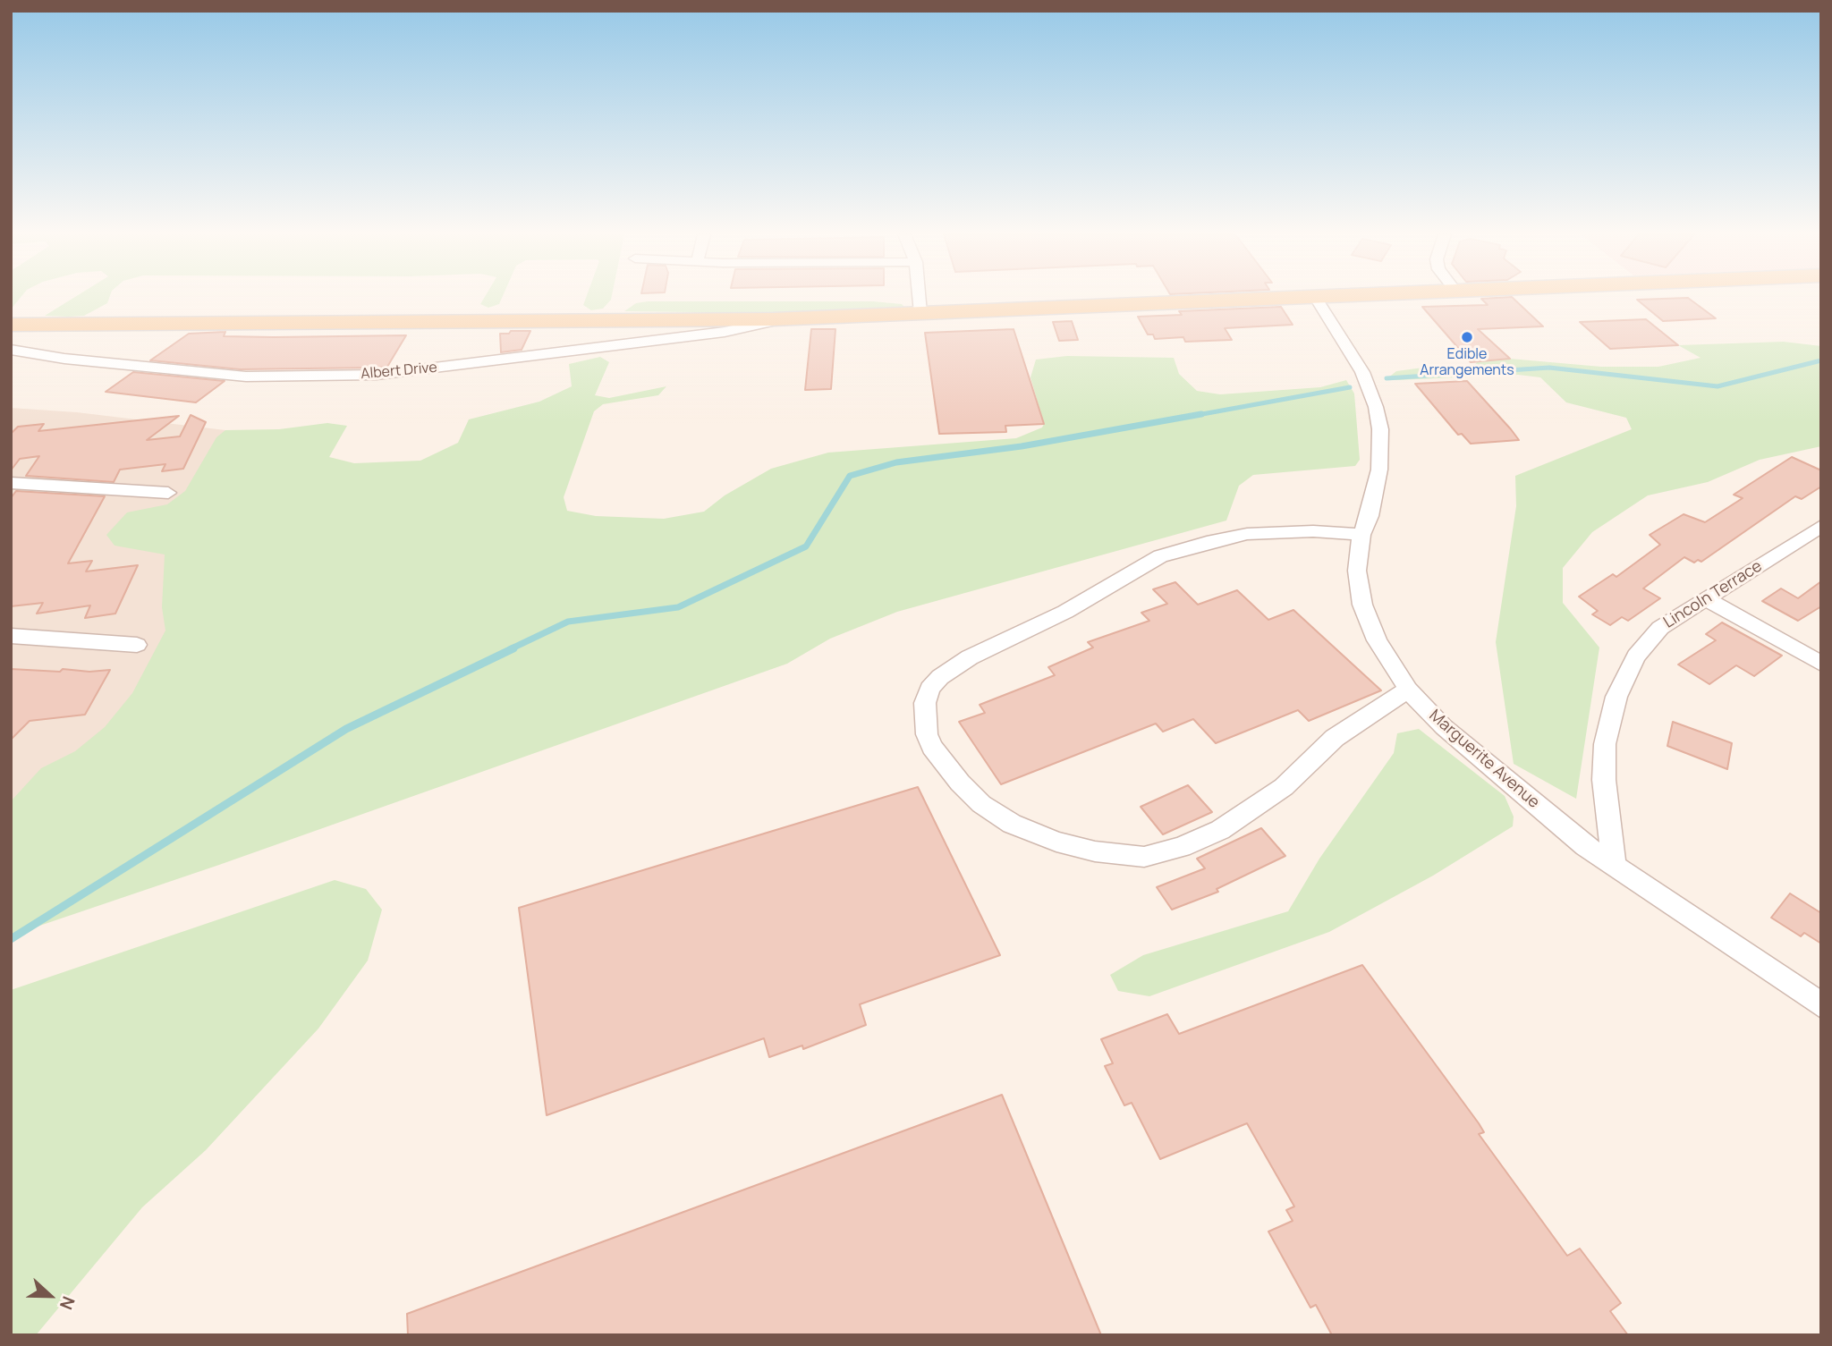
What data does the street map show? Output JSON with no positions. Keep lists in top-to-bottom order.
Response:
{
  "streets": {
    "street": ["Albert Drive", "Lincoln Terrace", "Marguerite Avenue"]
  },
  "crossings": [
    ["Lincoln Terrace", "Marguerite Avenue"]
  ],
  "places": ["Edible Arrangements"],
  "north": "right"
}
